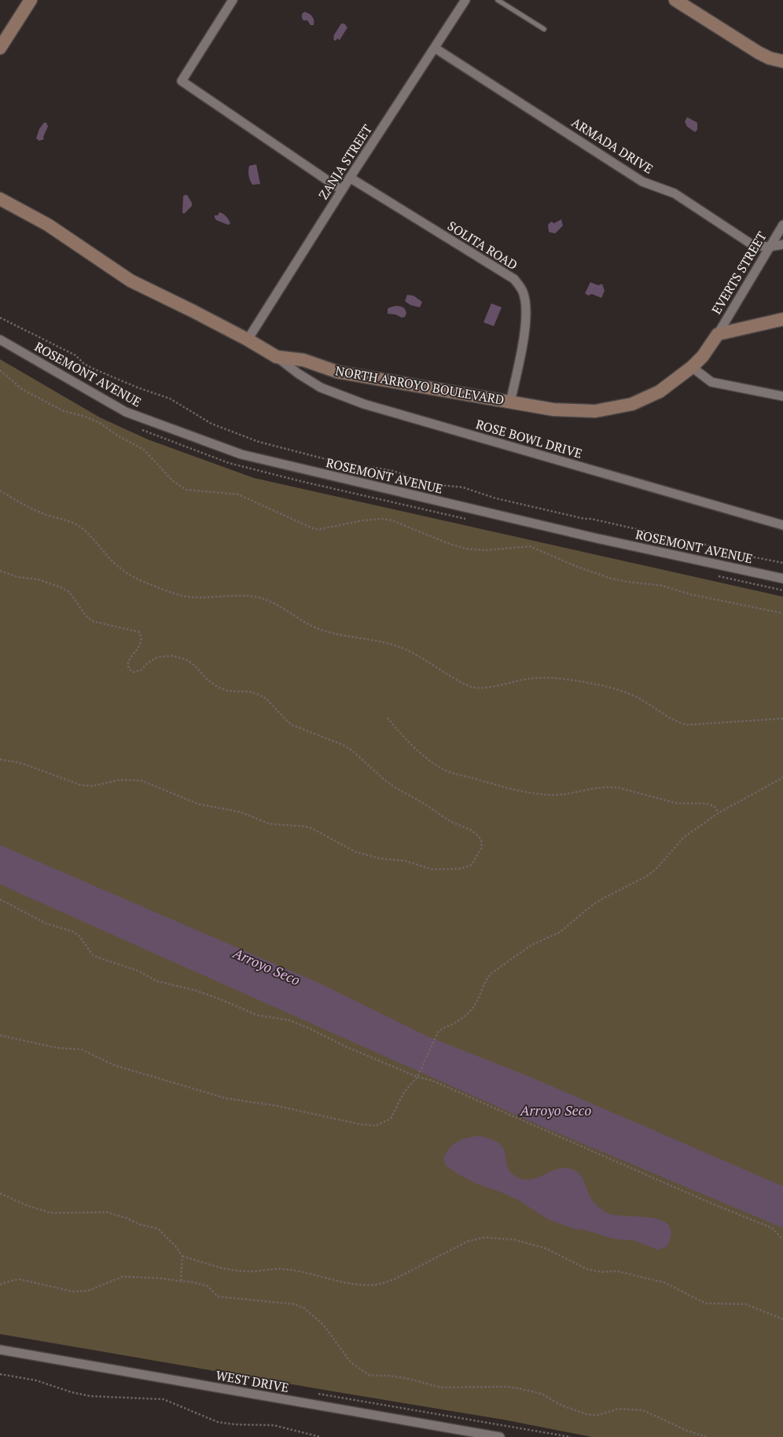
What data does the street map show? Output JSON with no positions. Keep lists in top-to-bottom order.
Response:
{
  "streets": {
    "street": [
      "ARMADA DRIVE",
      "ZANJA STREET",
      "SOLITA ROAD",
      "EVERTS STREET",
      "ROSEMONT AVENUE",
      "NORTH ARROYO BOULEVARD",
      "ROSE BOWL DRIVE",
      "WEST DRIVE"
    ]
  },
  "crossings": [
    ["ARMADA DRIVE", "ZANJA STREET"],
    ["ARMADA DRIVE", "EVERTS STREET"],
    ["ZANJA STREET", "SOLITA ROAD"],
    ["ZANJA STREET", "NORTH ARROYO BOULEVARD"],
    ["SOLITA ROAD", "NORTH ARROYO BOULEVARD"],
    ["EVERTS STREET", "NORTH ARROYO BOULEVARD"],
    ["NORTH ARROYO BOULEVARD", "ROSE BOWL DRIVE"]
  ],
  "water": ["Arroyo Seco"]
}
